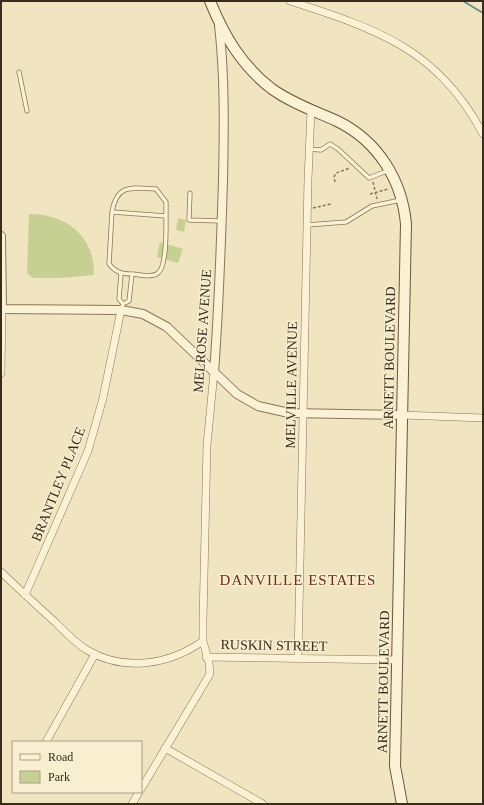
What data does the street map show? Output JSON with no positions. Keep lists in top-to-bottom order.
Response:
{
  "streets": {
    "main road": ["ARNETT BOULEVARD"],
    "street": [
      "MELROSE AVENUE",
      "MELVILLE AVENUE",
      "BRANTLEY PLACE",
      "RUSKIN STREET"
    ]
  },
  "crossings": [
    ["MELROSE AVENUE", "ARNETT BOULEVARD"],
    ["MELROSE AVENUE", "RUSKIN STREET"],
    ["ARNETT BOULEVARD", "MELVILLE AVENUE"],
    ["ARNETT BOULEVARD", "RUSKIN STREET"],
    ["MELVILLE AVENUE", "RUSKIN STREET"]
  ],
  "districts": ["DANVILLE ESTATES"],
  "legend": ["Road", "Park"]
}
